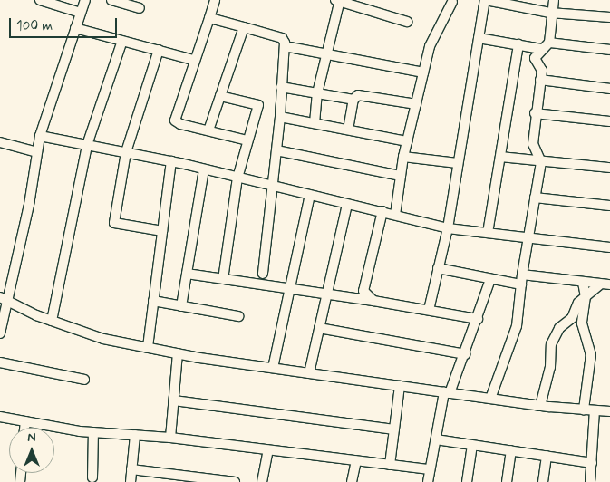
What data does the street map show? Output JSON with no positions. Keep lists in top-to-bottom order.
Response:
{
  "scale_bar": "100 m",
  "north": "top"
}
